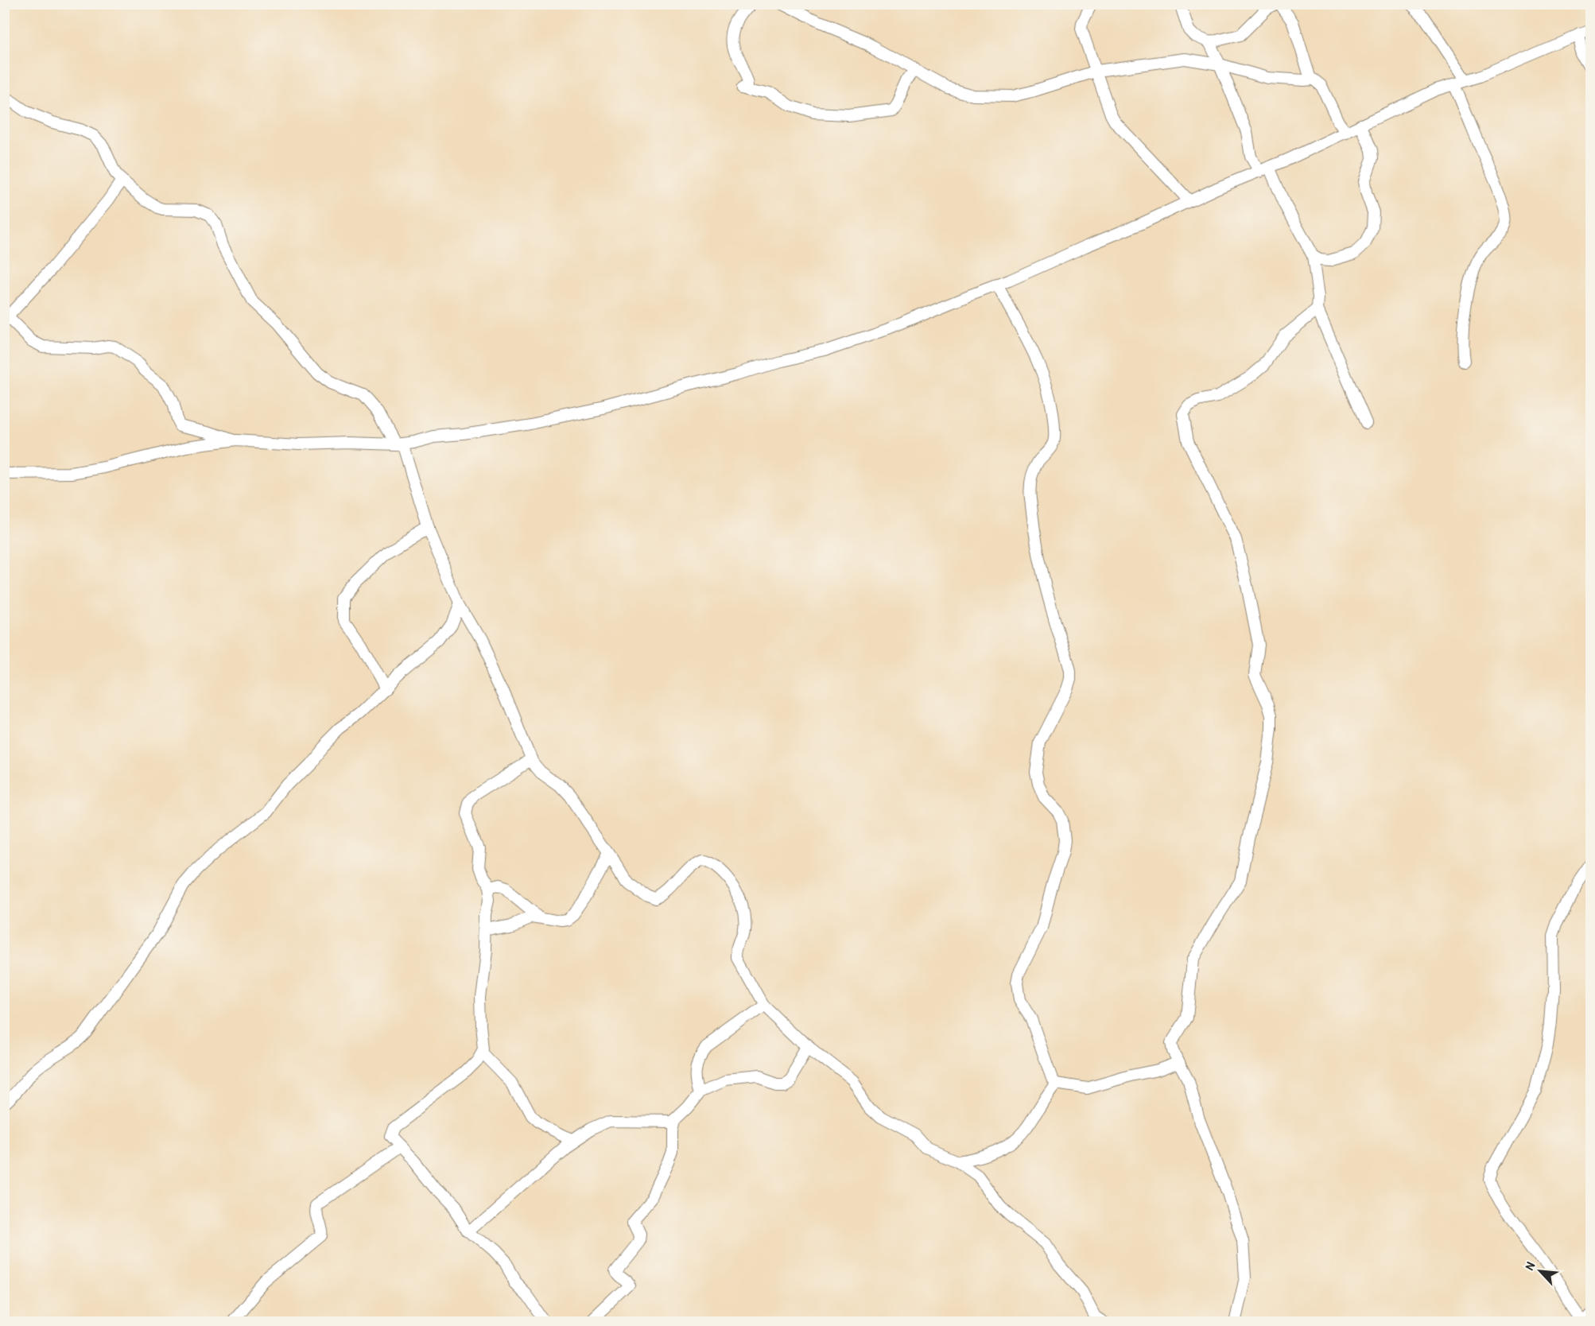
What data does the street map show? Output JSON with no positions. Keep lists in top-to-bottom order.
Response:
{
  "north": "top left"
}
